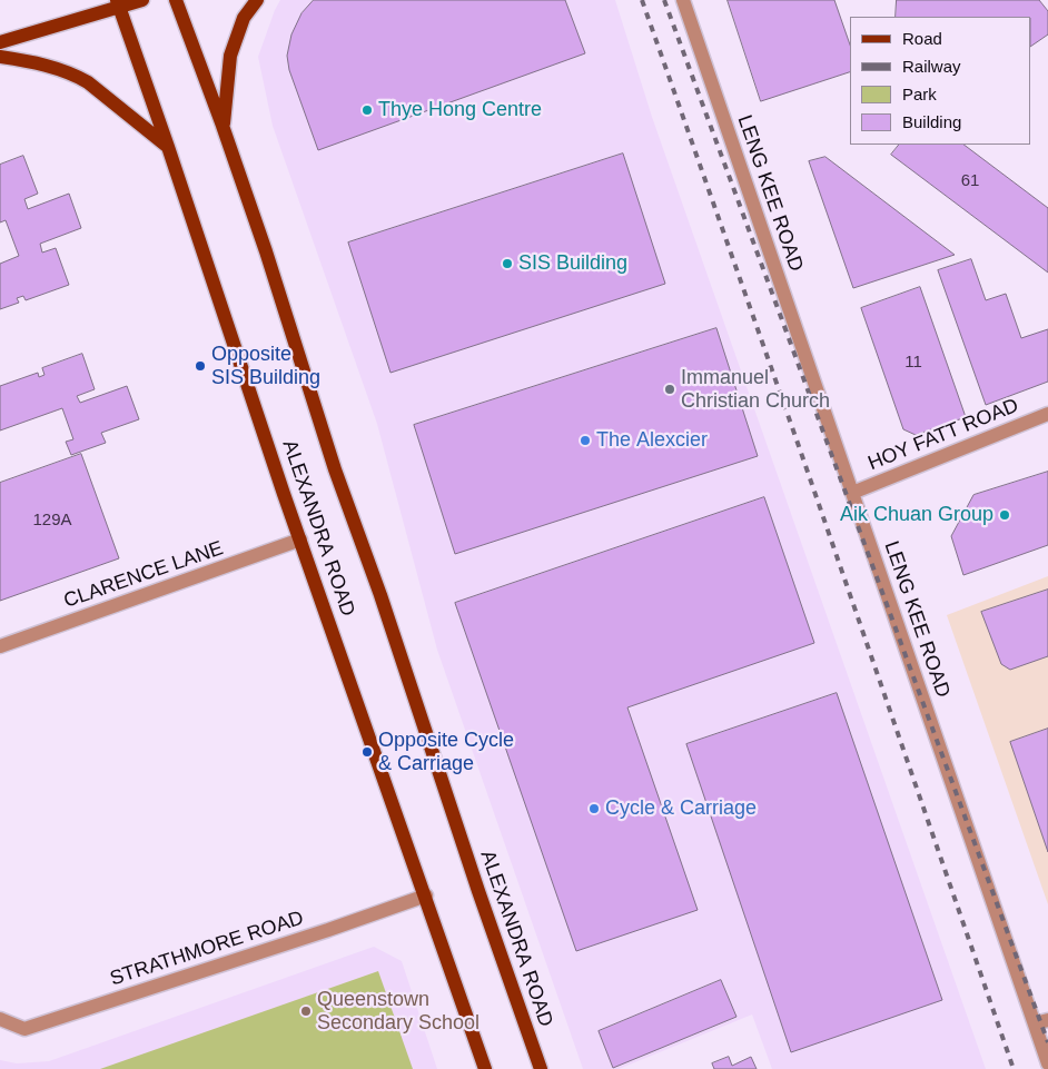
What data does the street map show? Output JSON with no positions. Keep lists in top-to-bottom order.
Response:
{
  "streets": {
    "main road": ["ALEXANDRA ROAD"],
    "street": [
      "LENG KEE ROAD",
      "HOY FATT ROAD",
      "CLARENCE LANE",
      "STRATHMORE ROAD"
    ]
  },
  "crossings": [
    ["LENG KEE ROAD", "HOY FATT ROAD"],
    ["ALEXANDRA ROAD", "CLARENCE LANE"],
    ["ALEXANDRA ROAD", "STRATHMORE ROAD"]
  ],
  "places": [
    "Thye Hong Centre",
    "SIS Building",
    "Opposite SIS Building",
    "Immanuel Christian Church",
    "The Alexcier",
    "Aik Chuan Group",
    "Opposite Cycle & Carriage",
    "Cycle & Carriage",
    "Queenstown Secondary School"
  ],
  "house_numbers": ["61", "11", "129A"],
  "legend": [
    "Road",
    "Railway",
    "Park",
    "Building"
  ]
}
